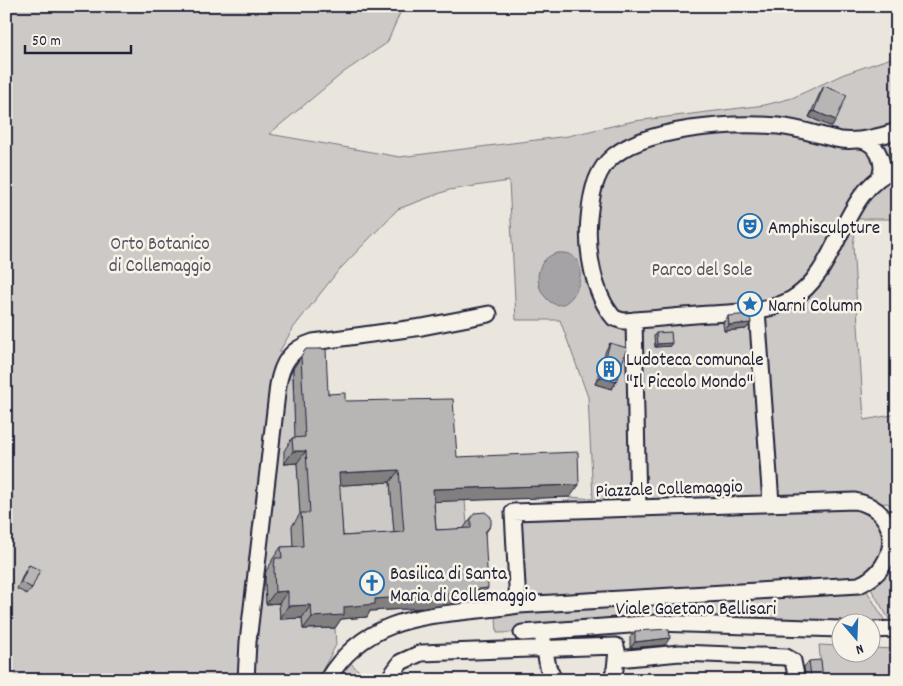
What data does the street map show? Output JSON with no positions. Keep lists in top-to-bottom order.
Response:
{
  "streets": {
    "street": ["Piazzale Collemaggio", "Viale Gaetano Bellisari"]
  },
  "parks": ["Orto Botanico di Collemaggio", "Parco del Sole"],
  "places": {
    "theatre": ["Amphisculpture"],
    "place": ["Narni Column"],
    "building": ["Ludoteca comunale \"Il Piccolo Mondo\""],
    "church": ["Basilica di Santa Maria di Collemaggio"]
  },
  "scale_bar": "50 m",
  "north": "bottom"
}
